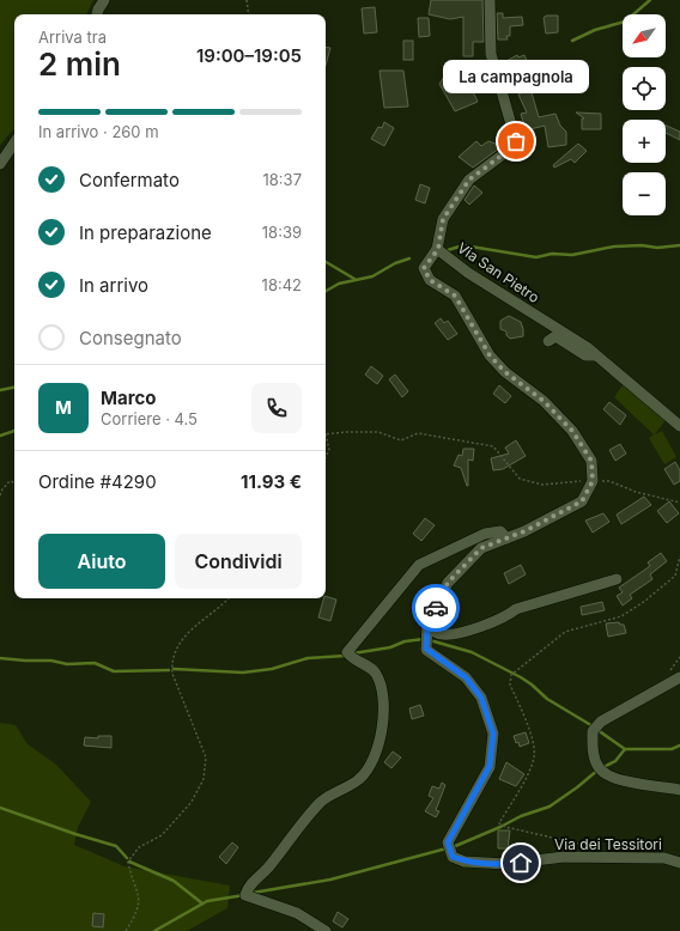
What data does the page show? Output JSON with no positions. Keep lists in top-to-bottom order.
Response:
{
  "streets": {
    "street": ["Via San Pietro", "Via dei Tessitori"]
  },
  "places": ["La campagnola"],
  "north": "bottom left",
  "page": {
    "map_buttons": ["+", "−"],
    "heading": ["2 min", "Arriva tra", "19:00–19:05"],
    "panel": [
      "Marco",
      "Corriere · 4.5",
      "Ordine #4290",
      "11.93 €"
    ],
    "bubble": "La campagnola",
    "bar": "In arrivo · 260 m",
    "list": [
      ["Confermato", "18:37"],
      ["In preparazione", "18:39"],
      ["In arrivo", "18:42"],
      "Consegnato"
    ],
    "round": "M",
    "buttons": ["Aiuto", "Condividi"]
  }
}
